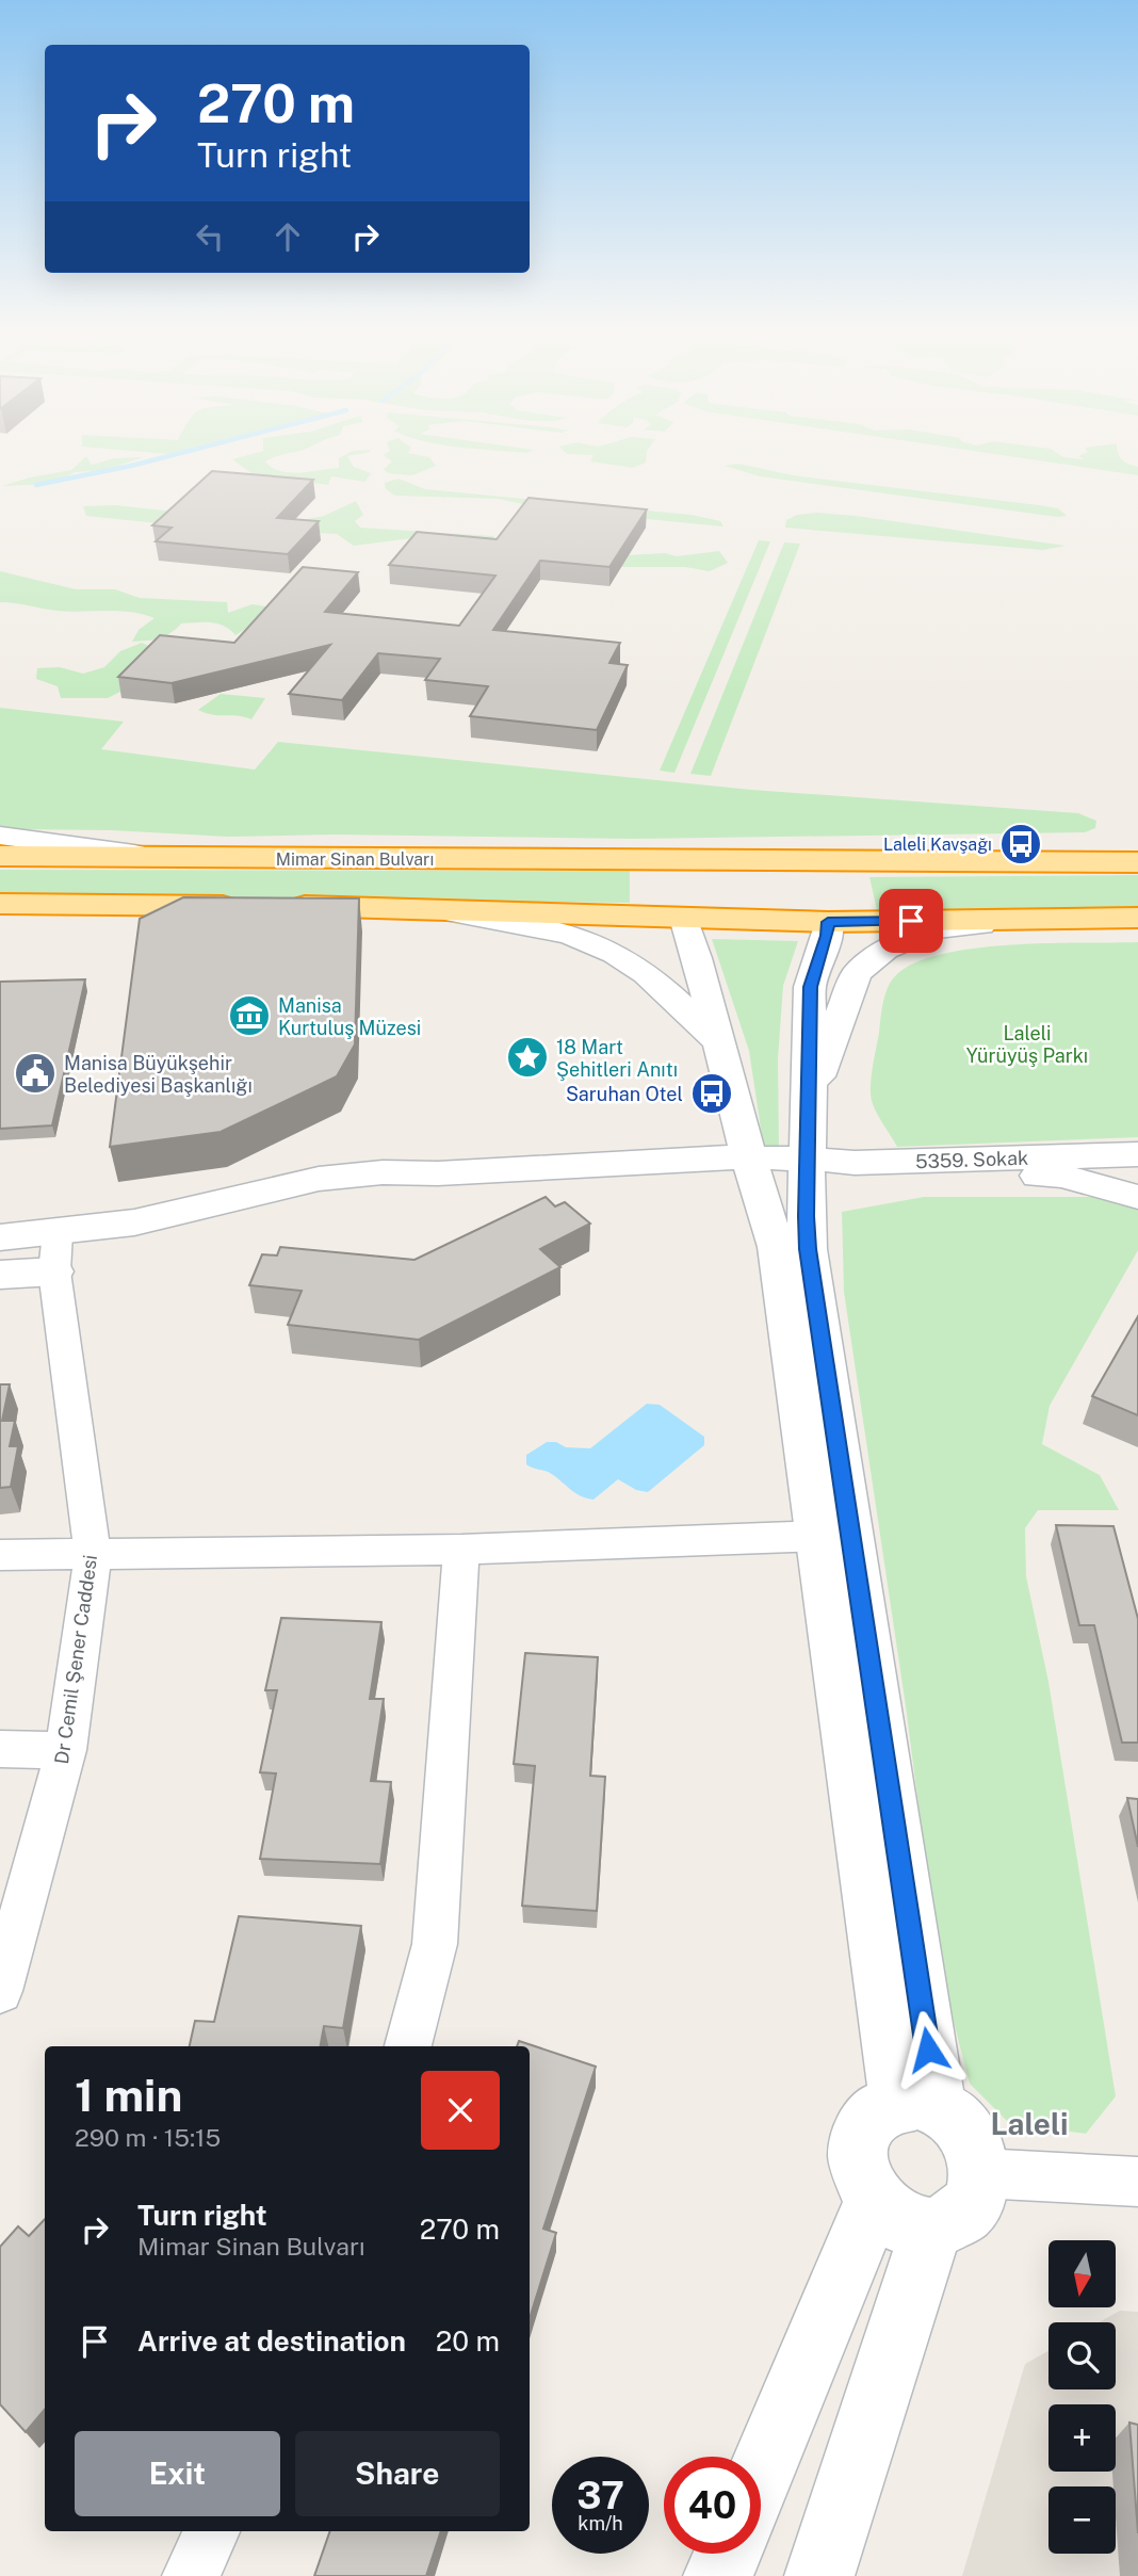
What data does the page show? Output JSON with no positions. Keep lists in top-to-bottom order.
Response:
{
  "streets": {
    "highway": ["Mimar Sinan Bulvarı"],
    "street": ["5359. Sokak", "Dr Cemil Şener Caddesi"]
  },
  "districts": ["Laleli"],
  "parks": ["Laleli Yürüyüş Parkı"],
  "places": {
    "bus stop": ["Laleli Kavşağı", "Saruhan Otel"],
    "museum": ["Manisa Kurtuluş Müzesi"],
    "place": ["18 Mart Şehitleri Anıtı"],
    "public building": ["Manisa Büyükşehir Belediyesi Başkanlığı"]
  },
  "north": "bottom",
  "page": {
    "turn": ["270 m", "Turn right"],
    "heading": ["1 min", "290 m · 15:15"],
    "list": [
      {
        "name": "Turn right",
        "note": "Mimar Sinan Bulvarı",
        "value": "270 m"
      },
      {
        "name": "Arrive at destination",
        "value": "20 m"
      }
    ],
    "map_buttons": ["+", "−"],
    "buttons": ["Exit", "Share"],
    "speed": "37 km/h",
    "limit": "40"
  }
}
